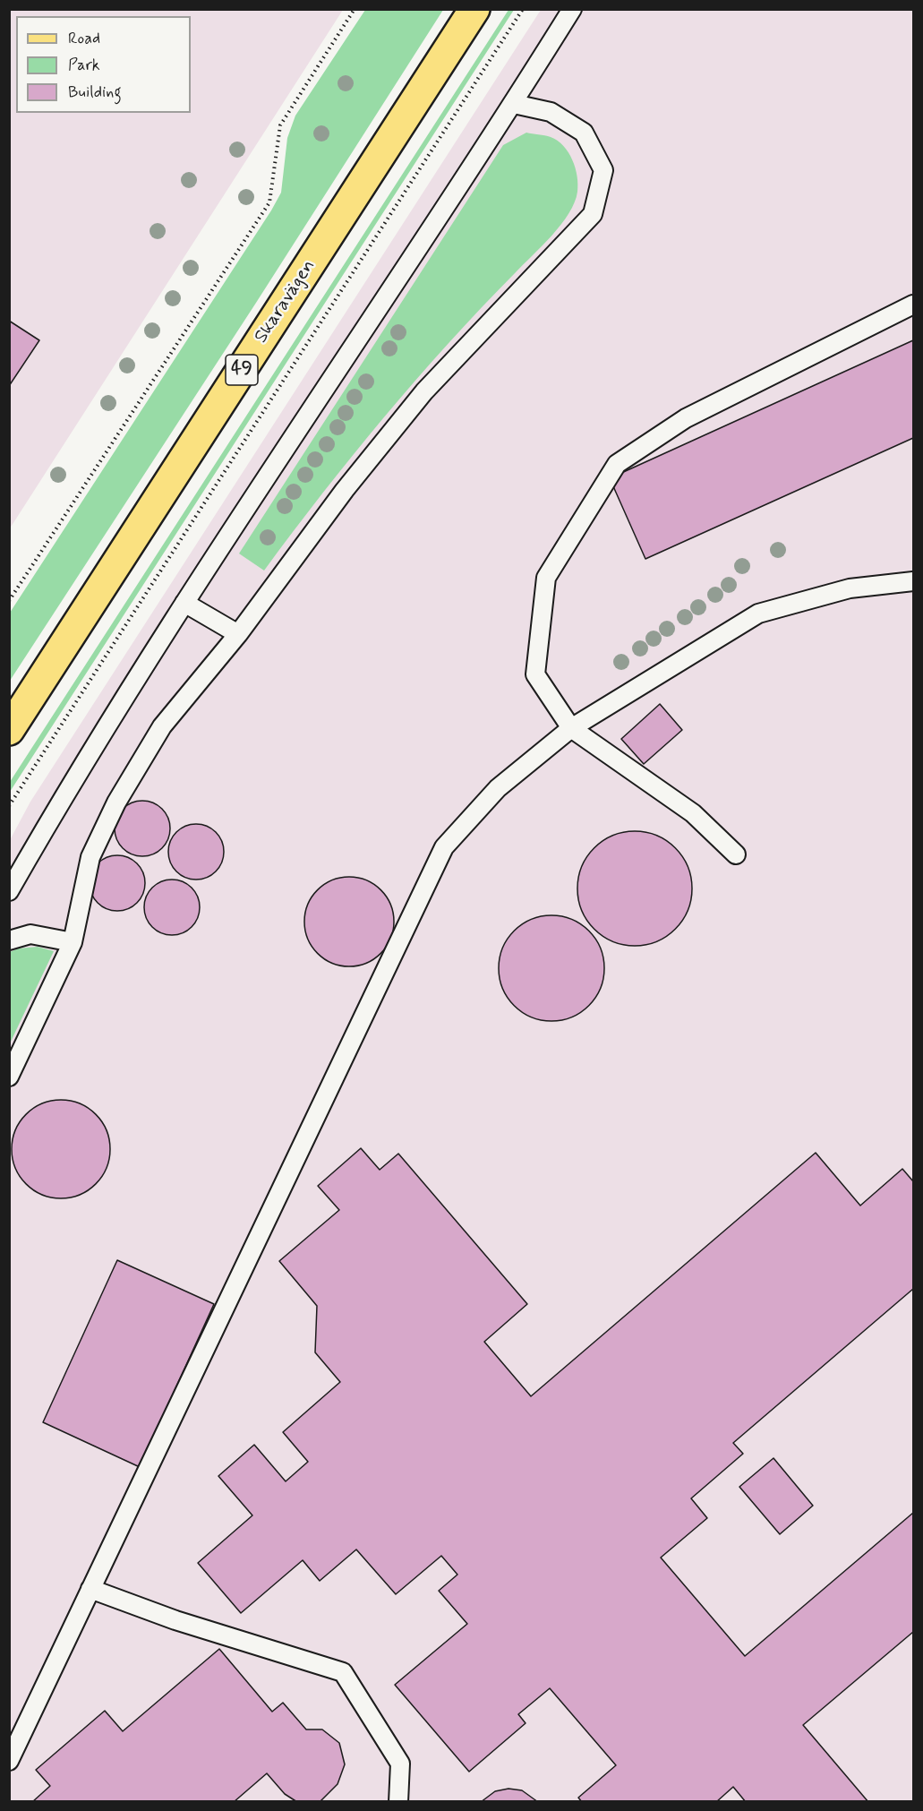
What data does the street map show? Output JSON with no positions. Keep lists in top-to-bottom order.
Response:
{
  "streets": {
    "main road": ["Skaravägen", "49"]
  },
  "legend": ["Road", "Park", "Building"]
}
